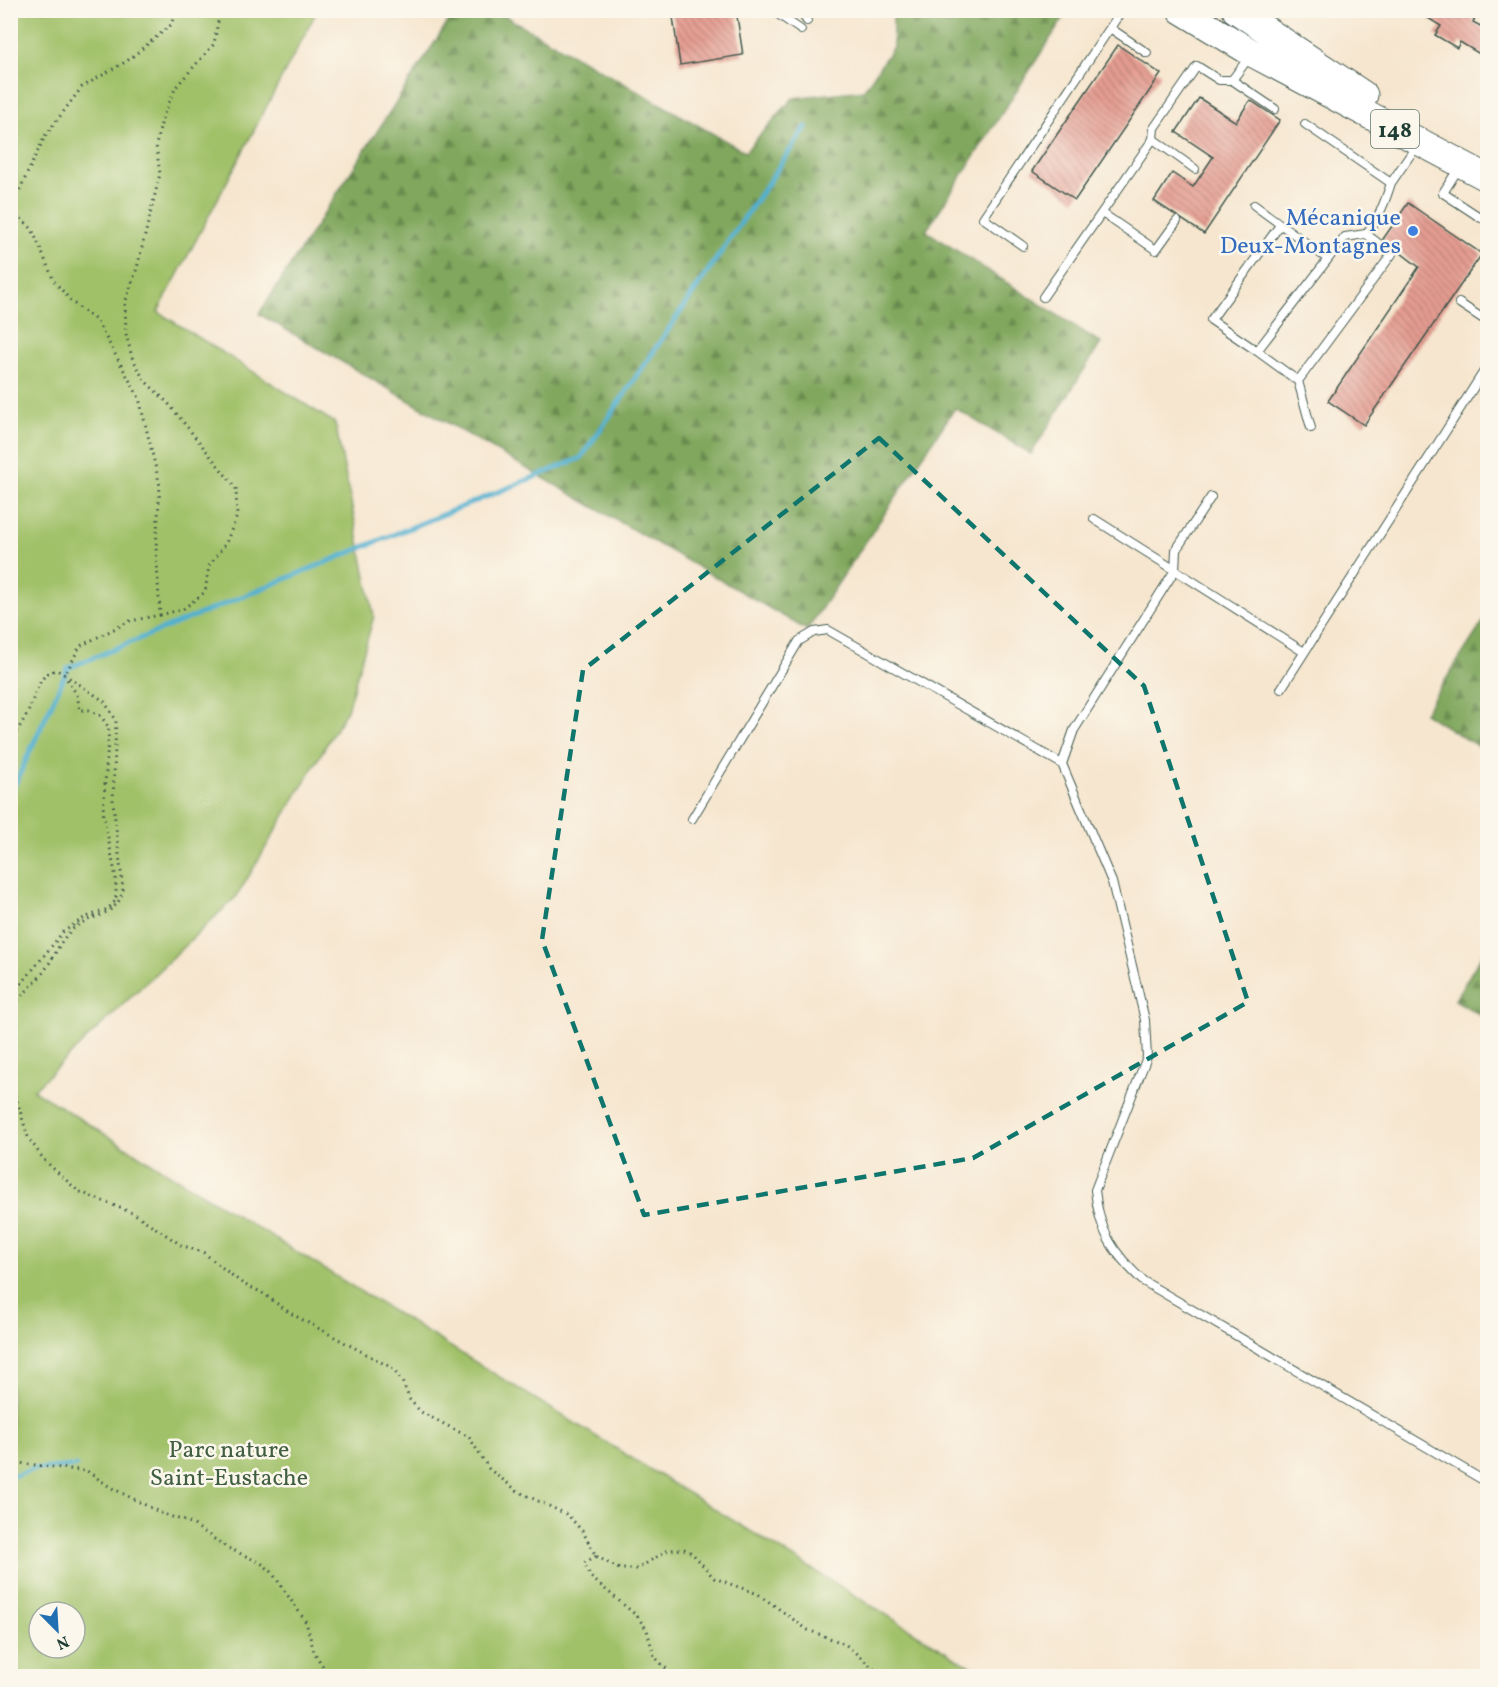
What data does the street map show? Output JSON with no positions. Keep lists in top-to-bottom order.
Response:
{
  "streets": {
    "main road": ["148"]
  },
  "parks": ["Parc nature Saint-Eustache"],
  "places": ["Mécanique Deux-Montagnes"],
  "north": "bottom right"
}
